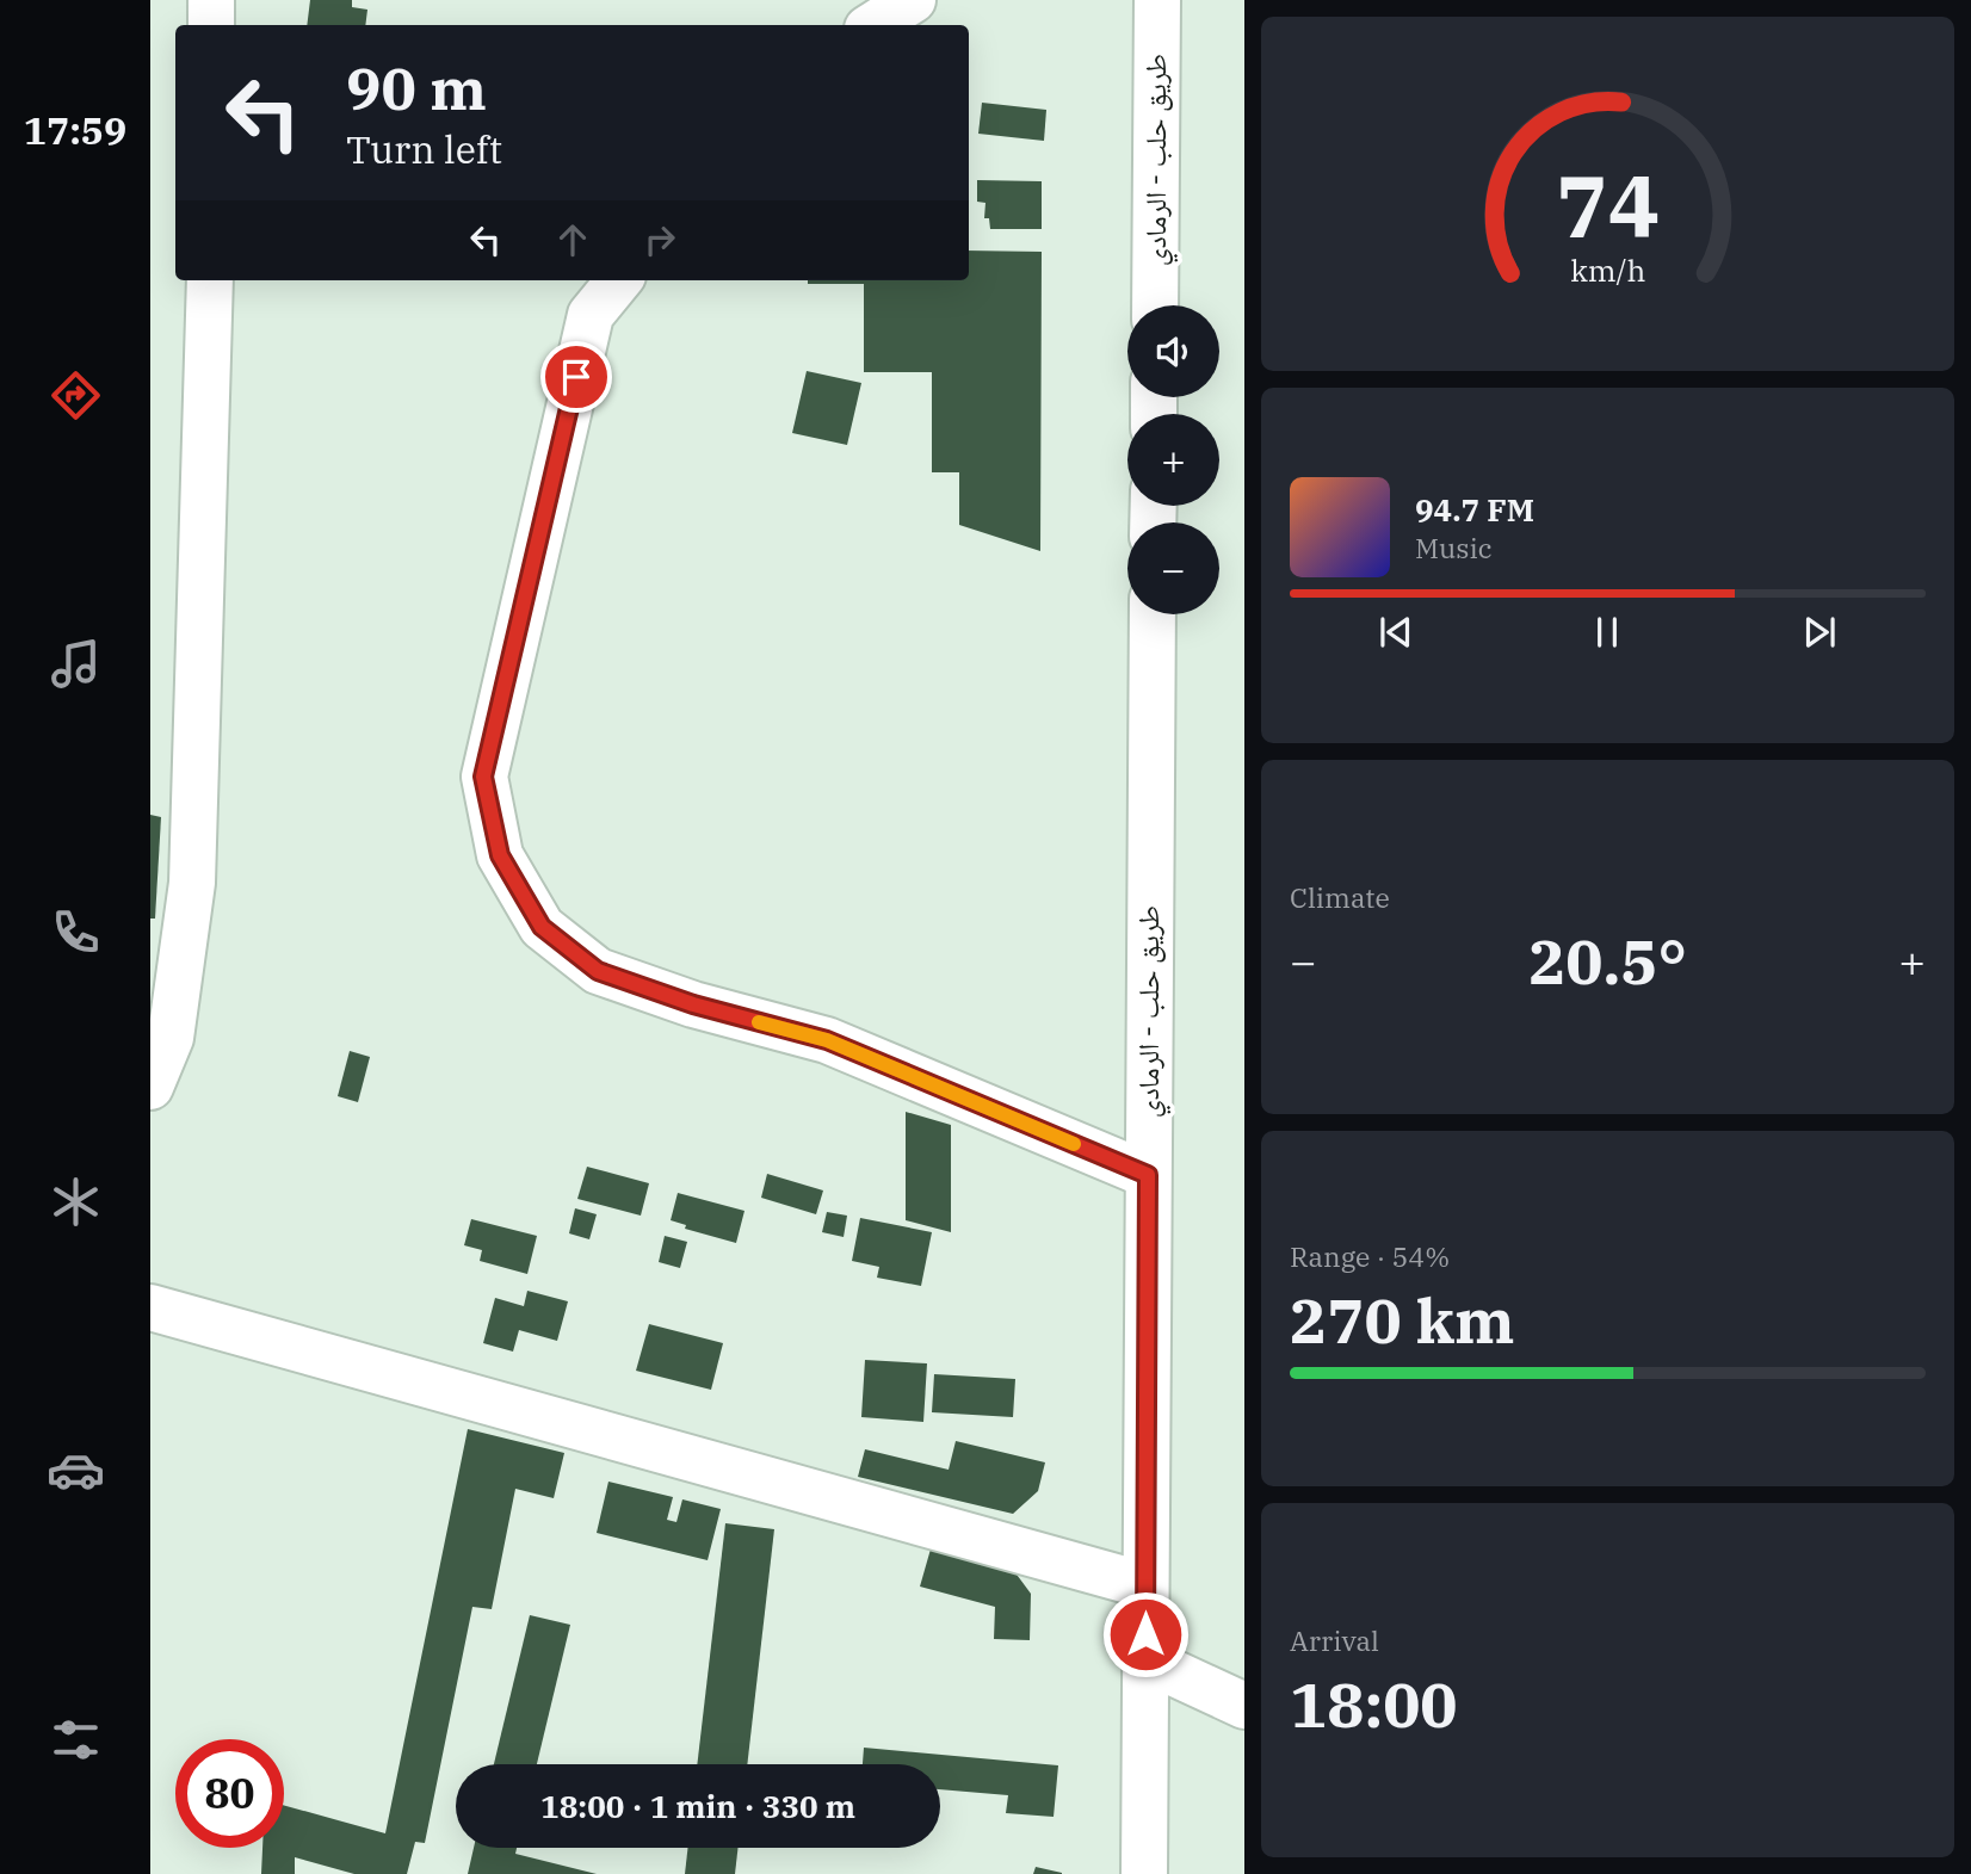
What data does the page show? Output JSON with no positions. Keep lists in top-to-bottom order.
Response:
{
  "streets": {
    "main road": ["طريق حلب - الرمادي"]
  },
  "page": {
    "tabs": "17:59",
    "turn": ["90 m", "Turn left"],
    "map_buttons": ["+", "−"],
    "song": ["94.7 FM", "Music"],
    "tile": [
      "Climate",
      ["Range · 54%", "270 km"],
      ["Arrival", "18:00"]
    ],
    "heat": ["−", "20.5°", "+"],
    "limit": "80",
    "trip": "18:00 · 1 min · 330 m",
    "gauge": ["74", "km/h"]
  }
}
